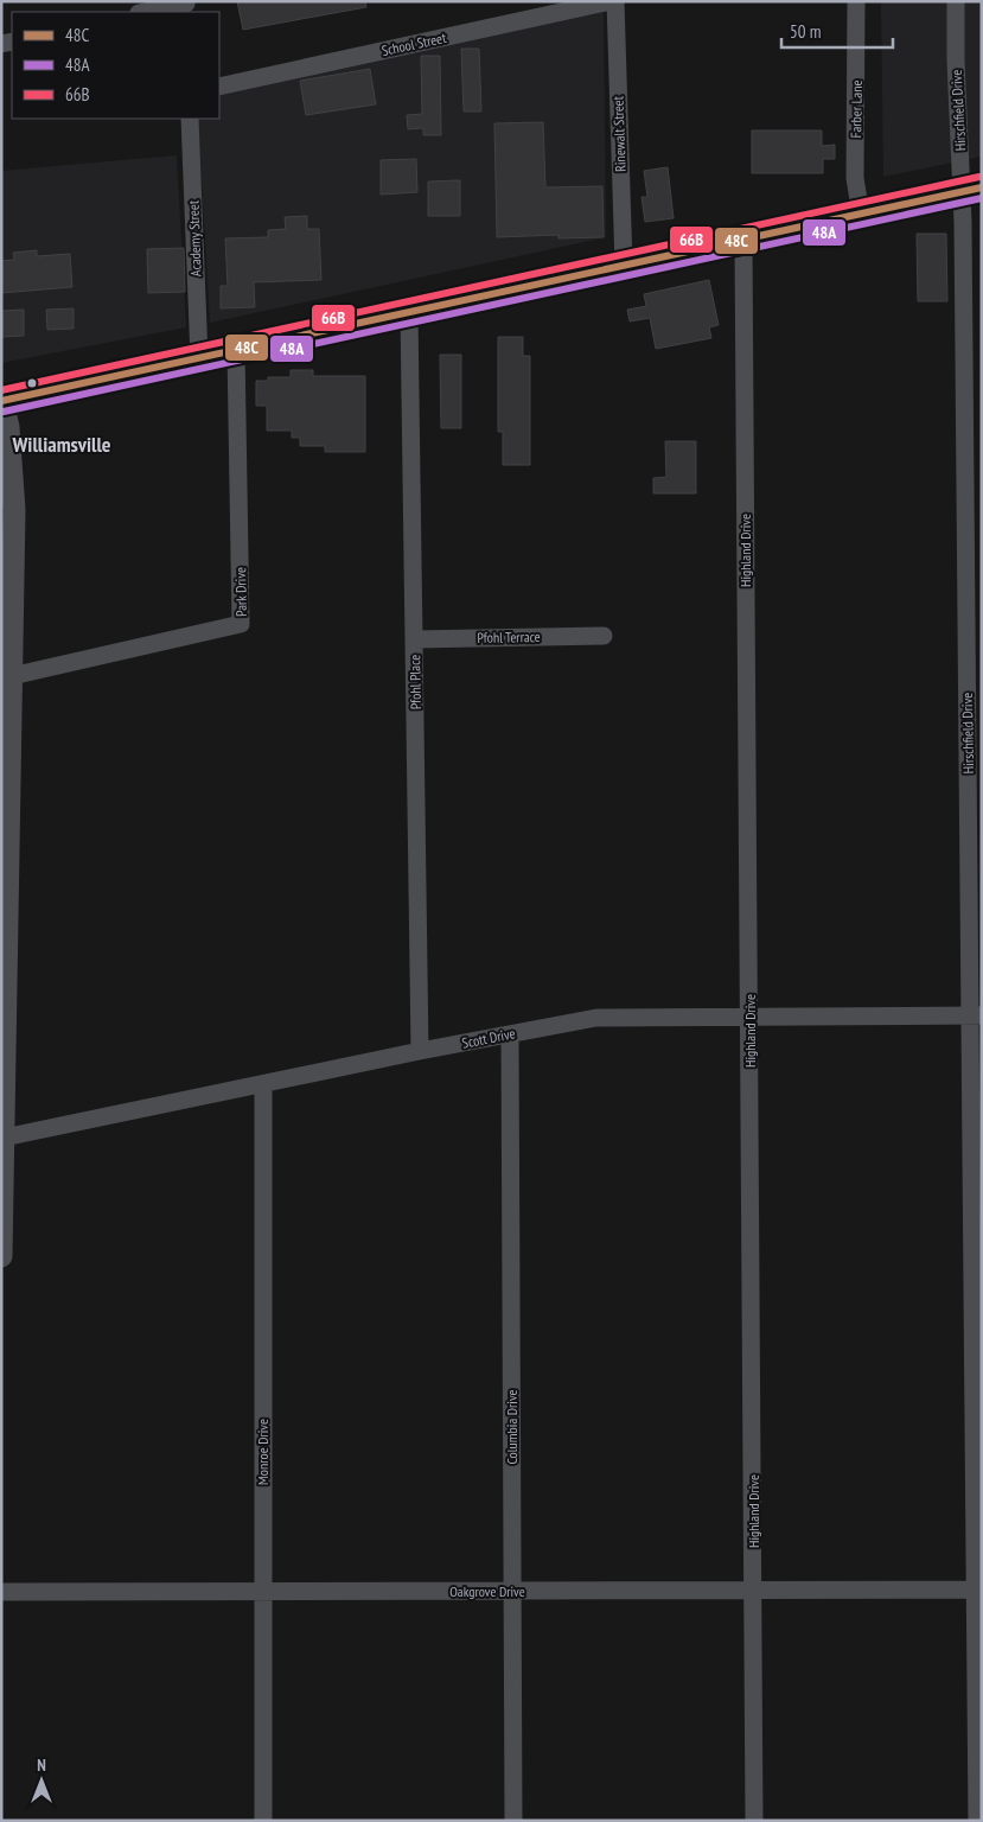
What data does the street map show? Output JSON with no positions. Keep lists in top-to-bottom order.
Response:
{
  "streets": {
    "street": [
      "School Street",
      "Farber Lane",
      "Hirschfield Drive",
      "Rinewalt Street",
      "Academy Street",
      "Highland Drive",
      "Park Drive",
      "Pfohl Terrace",
      "Pfohl Place",
      "Scott Drive",
      "Columbia Drive",
      "Monroe Drive",
      "Oakgrove Drive"
    ]
  },
  "crossings": [
    ["Hirschfield Drive", "Scott Drive"],
    ["Hirschfield Drive", "Oakgrove Drive"],
    ["Highland Drive", "Scott Drive"],
    ["Highland Drive", "Oakgrove Drive"],
    ["Pfohl Terrace", "Pfohl Place"],
    ["Pfohl Place", "Scott Drive"],
    ["Scott Drive", "Columbia Drive"],
    ["Scott Drive", "Monroe Drive"],
    ["Columbia Drive", "Oakgrove Drive"],
    ["Monroe Drive", "Oakgrove Drive"]
  ],
  "districts": ["Williamsville"],
  "lines": ["transit line 66B", "transit line 48C", "transit line 48A"],
  "legend": ["48C", "48A", "66B"],
  "scale_bar": "50 m",
  "north": "top"
}
